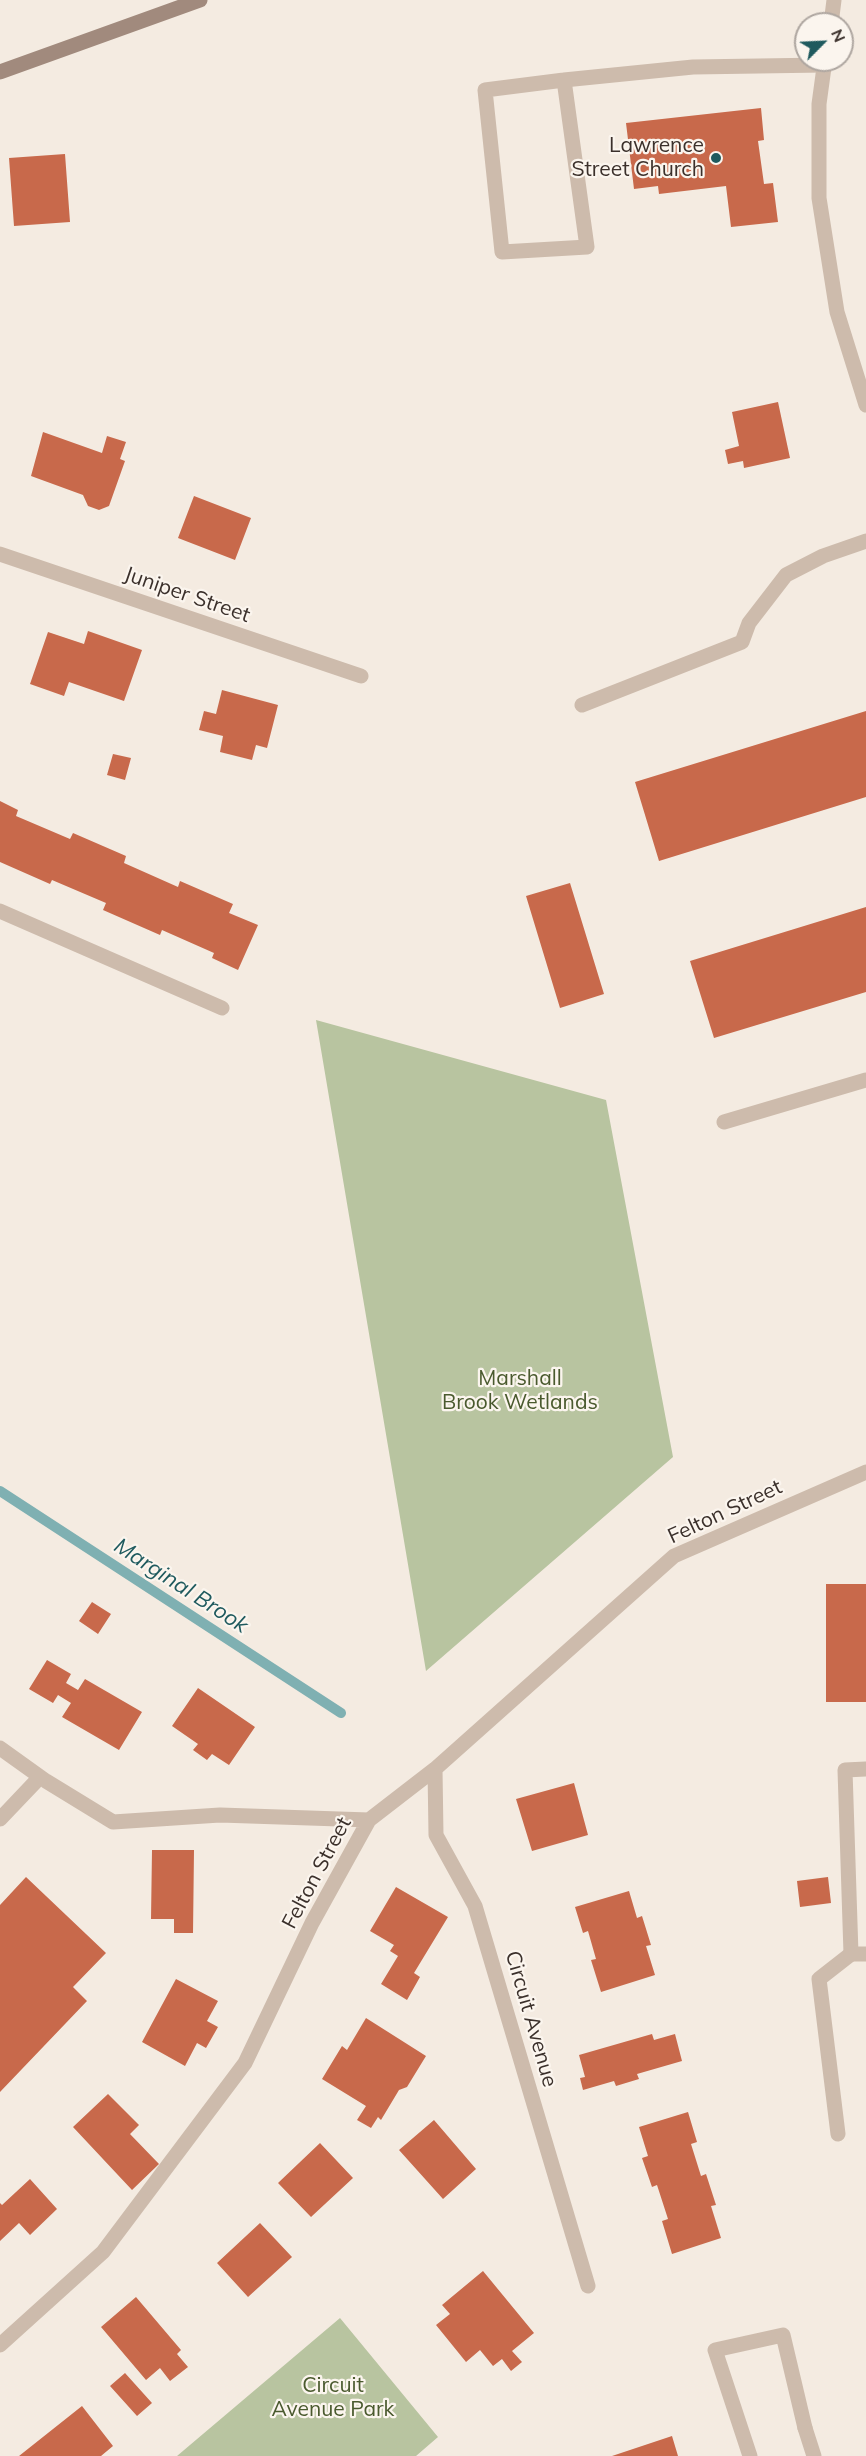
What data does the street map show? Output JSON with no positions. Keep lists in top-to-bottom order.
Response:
{
  "streets": {
    "street": ["Juniper Street", "Felton Street", "Circuit Avenue"]
  },
  "crossings": [
    ["Felton Street", "Circuit Avenue"]
  ],
  "water": ["Marginal Brook"],
  "parks": ["Marshall Brook Wetlands", "Circuit Avenue Park"],
  "places": ["Lawrence Street Church"],
  "north": "top right"
}
